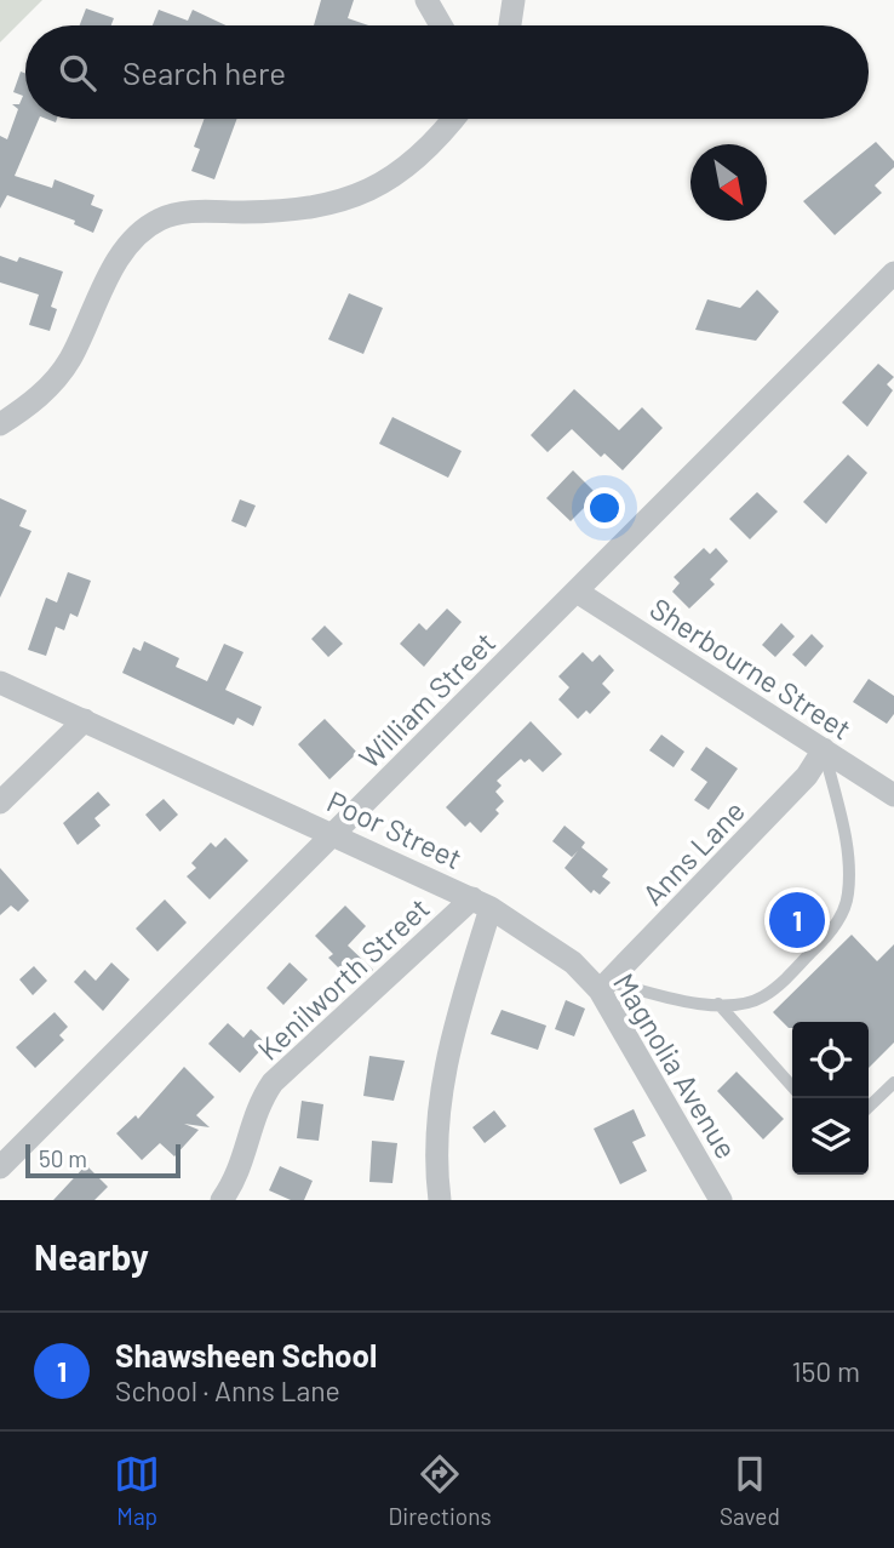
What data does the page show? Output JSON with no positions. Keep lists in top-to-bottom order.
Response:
{
  "streets": {
    "street": [
      "Sherbourne Street",
      "William Street",
      "Poor Street",
      "Anns Lane",
      "Kenilworth Street",
      "Magnolia Avenue"
    ]
  },
  "crossings": [
    ["Sherbourne Street", "William Street"],
    ["Sherbourne Street", "Anns Lane"],
    ["William Street", "Poor Street"],
    ["Poor Street", "Kenilworth Street"],
    ["Poor Street", "Magnolia Avenue"],
    ["Anns Lane", "Magnolia Avenue"],
    ["Kenilworth Street", "Magnolia Avenue"]
  ],
  "scale_bar": "50 m",
  "north": "bottom right",
  "page": {
    "search": "Search here",
    "pins": "1",
    "scale": "50 m",
    "heading": "Nearby",
    "list": [
      {
        "mark": "1",
        "name": "Shawsheen School",
        "note": "School · Anns Lane",
        "value": "150 m"
      }
    ],
    "nav": ["Map", "Directions", "Saved"]
  }
}
